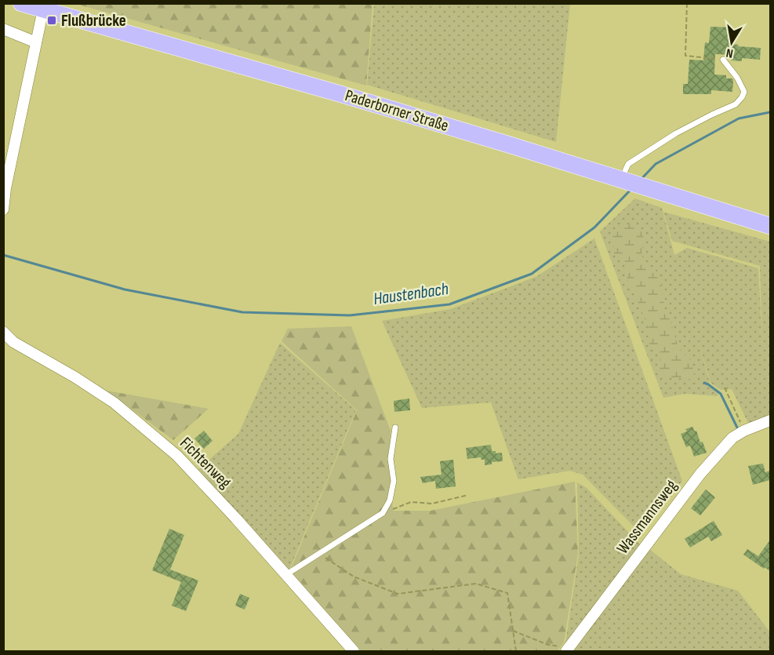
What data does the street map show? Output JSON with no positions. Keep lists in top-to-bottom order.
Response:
{
  "streets": {
    "main road": ["Paderborner Straße"],
    "street": ["Fichtenweg", "Wassmannsweg"]
  },
  "water": ["Haustenbach"],
  "places": {
    "transit": ["Flußbrücke"]
  },
  "north": "bottom"
}
